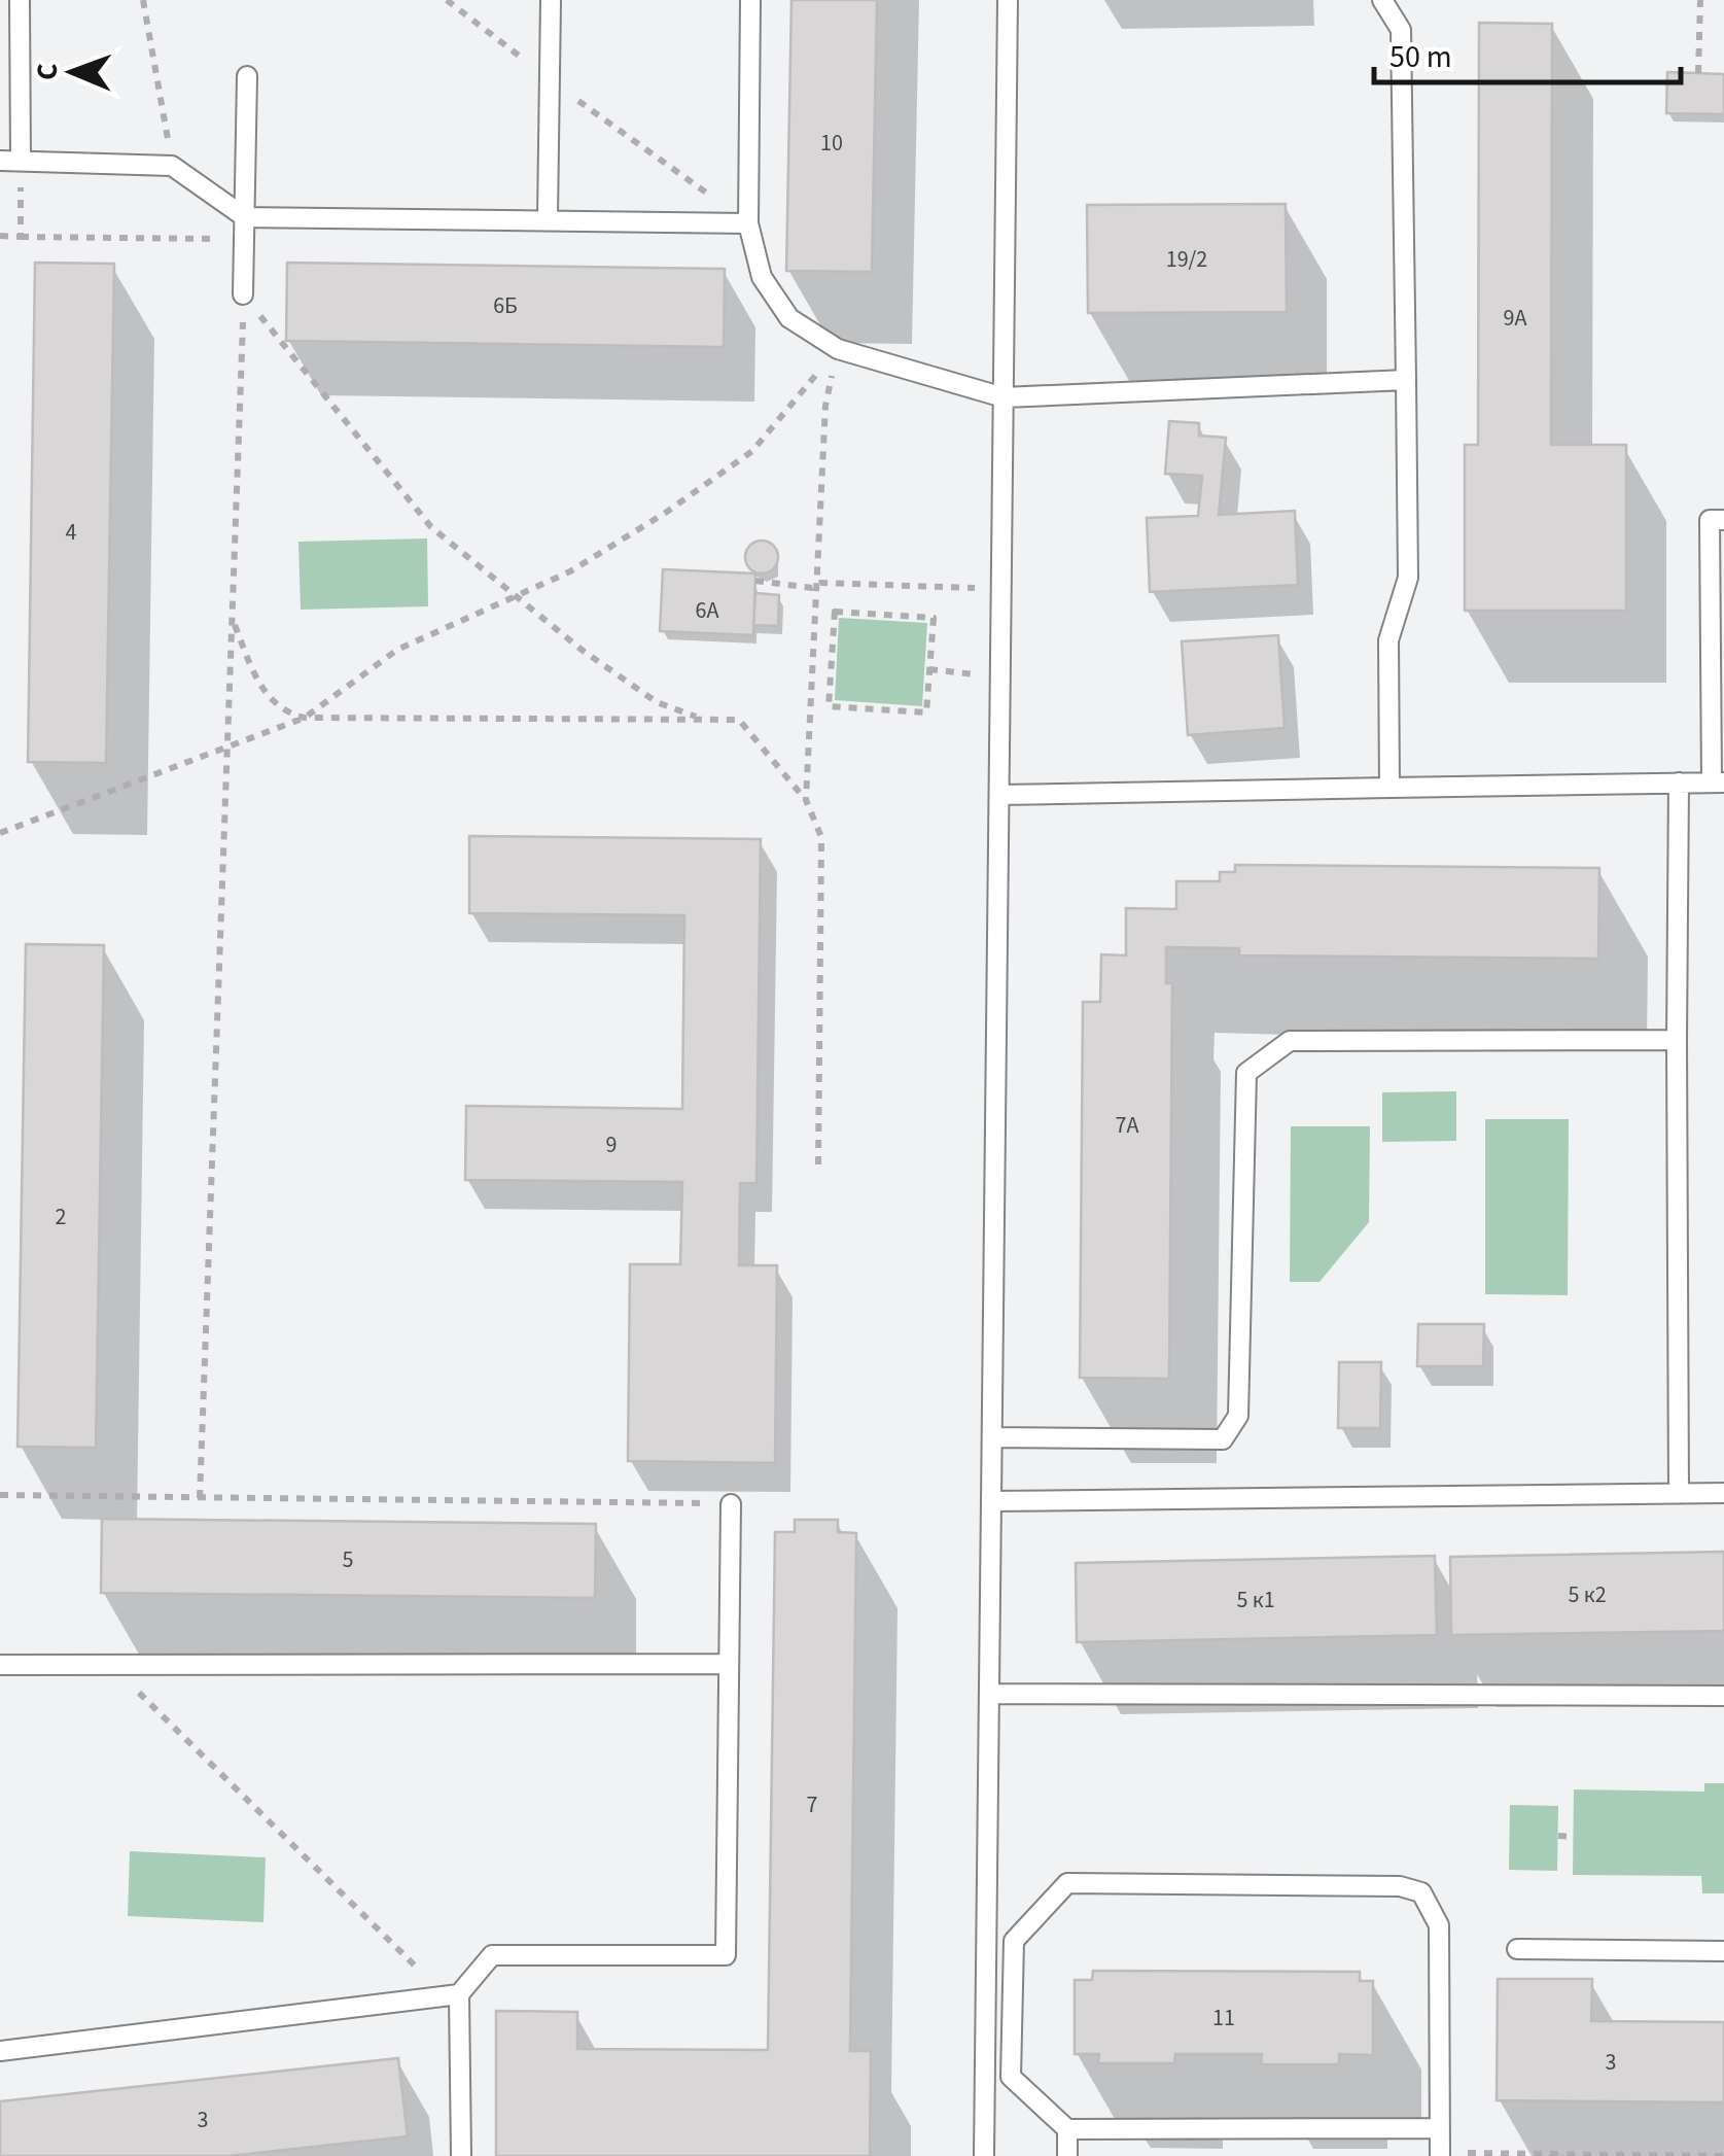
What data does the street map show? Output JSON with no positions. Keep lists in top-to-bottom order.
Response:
{
  "house_numbers": [
    "10",
    "19/2",
    "6Б",
    "9А",
    "4",
    "6А",
    "7А",
    "9",
    "2",
    "5",
    "5 к2",
    "5 к1",
    "7",
    "11",
    "3",
    "3"
  ],
  "scale_bar": "50 m",
  "north": "left"
}
